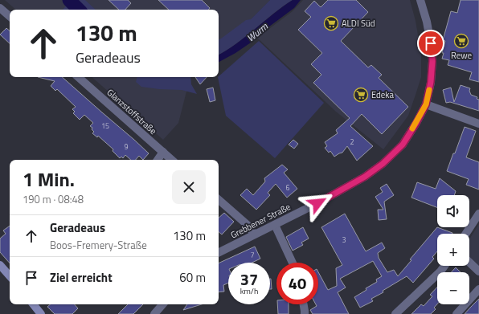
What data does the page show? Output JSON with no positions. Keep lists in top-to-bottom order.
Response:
{
  "streets": {
    "street": ["Glanzstoffstraße", "Grebbener Straße"]
  },
  "water": ["Wurm"],
  "places": {
    "supermarket": ["ALDI Süd", "Rewe", "Edeka"]
  },
  "house_numbers": [
    "15",
    "2",
    "9",
    "6",
    "3",
    "7"
  ],
  "page": {
    "turn": ["130 m", "Geradeaus"],
    "heading": ["1 Min.", "190 m · 08:48"],
    "map_buttons": ["+", "−"],
    "list": [
      {
        "name": "Geradeaus",
        "note": "Boos-Fremery-Straße",
        "value": "130 m"
      },
      {
        "name": "Ziel erreicht",
        "value": "60 m"
      }
    ],
    "speed": "37 km/h",
    "limit": "40"
  }
}
